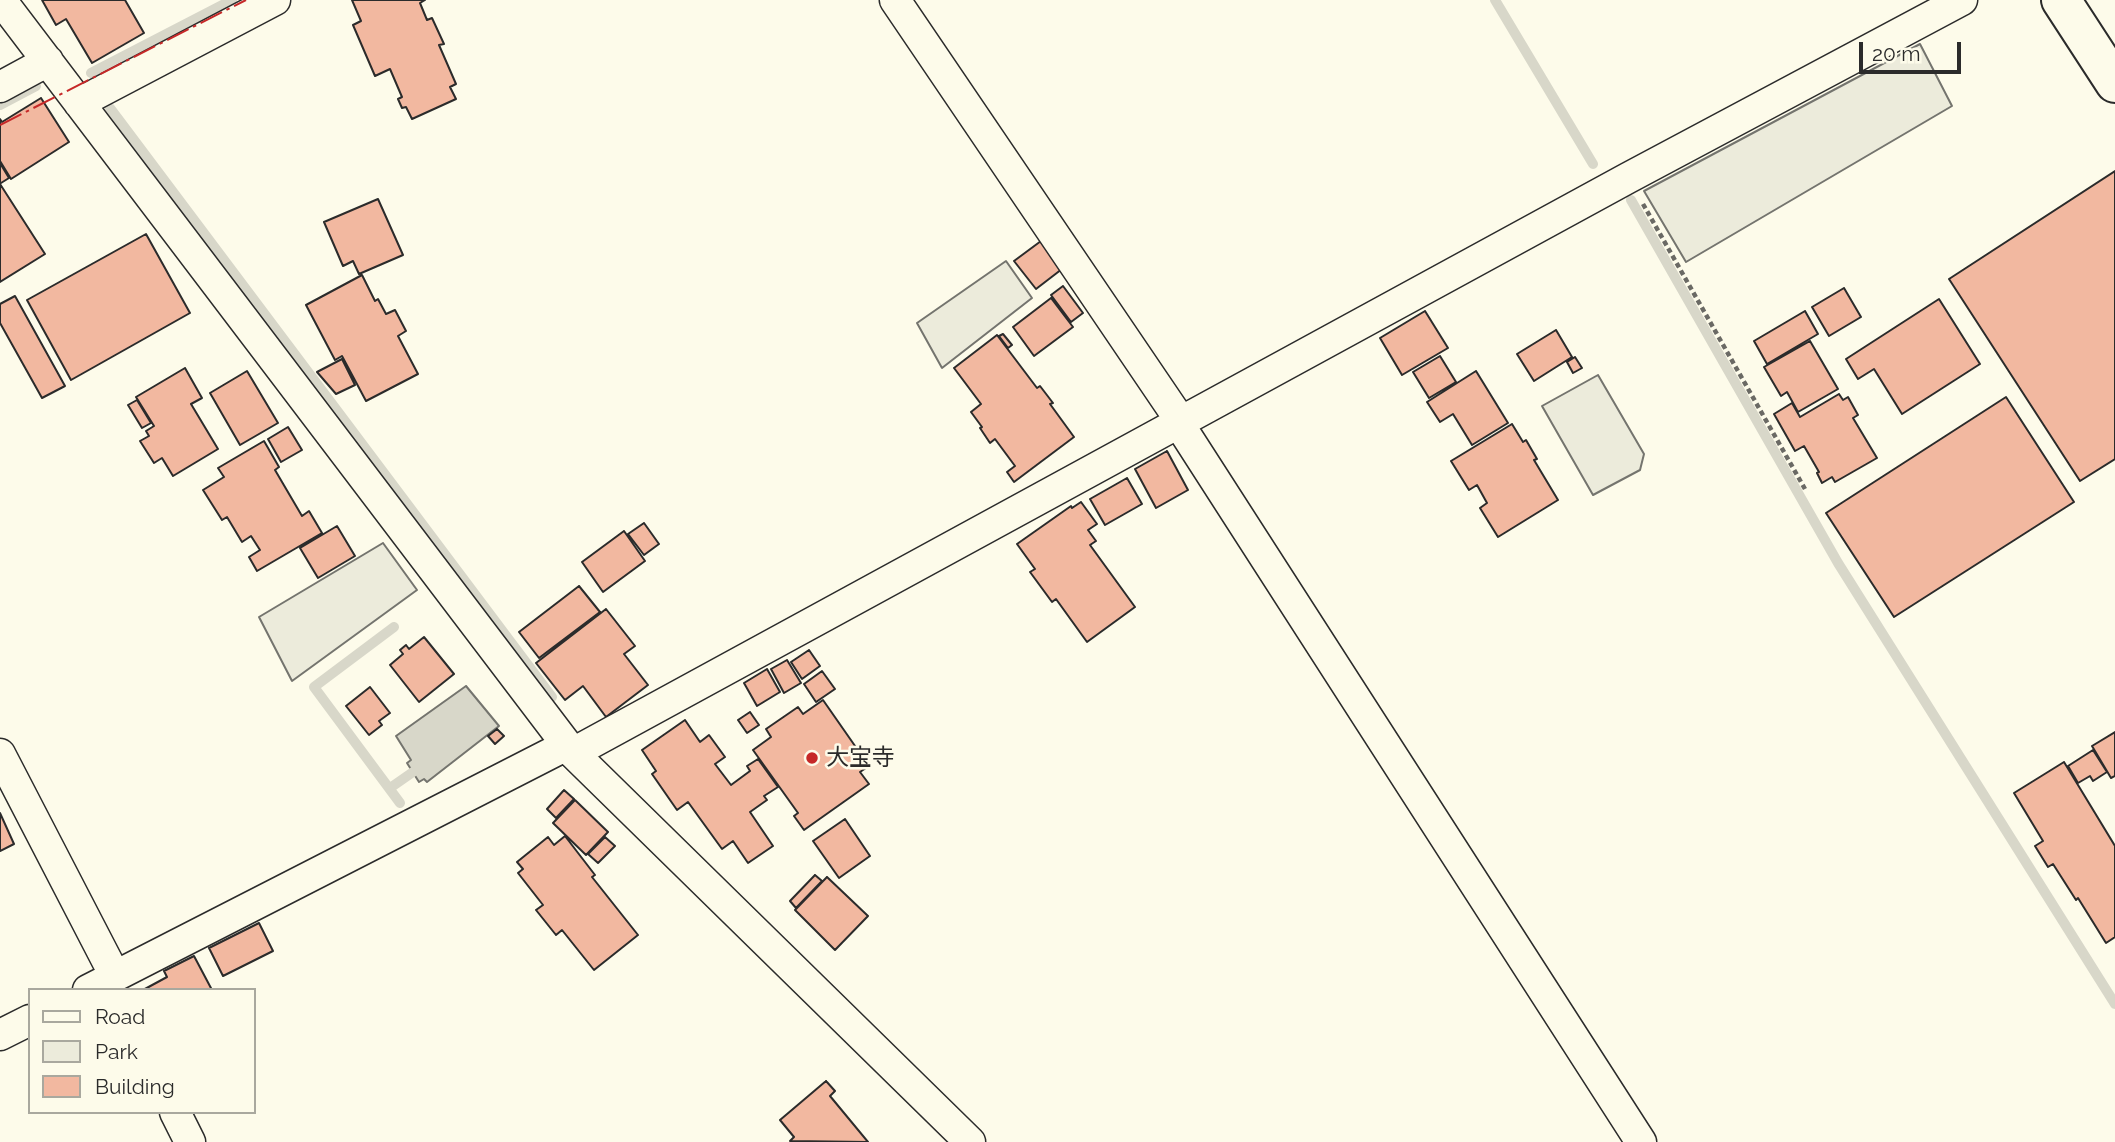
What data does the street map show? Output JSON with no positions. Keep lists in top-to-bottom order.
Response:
{
  "places": ["大宝寺"],
  "legend": ["Road", "Park", "Building"],
  "scale_bar": "20 m"
}
